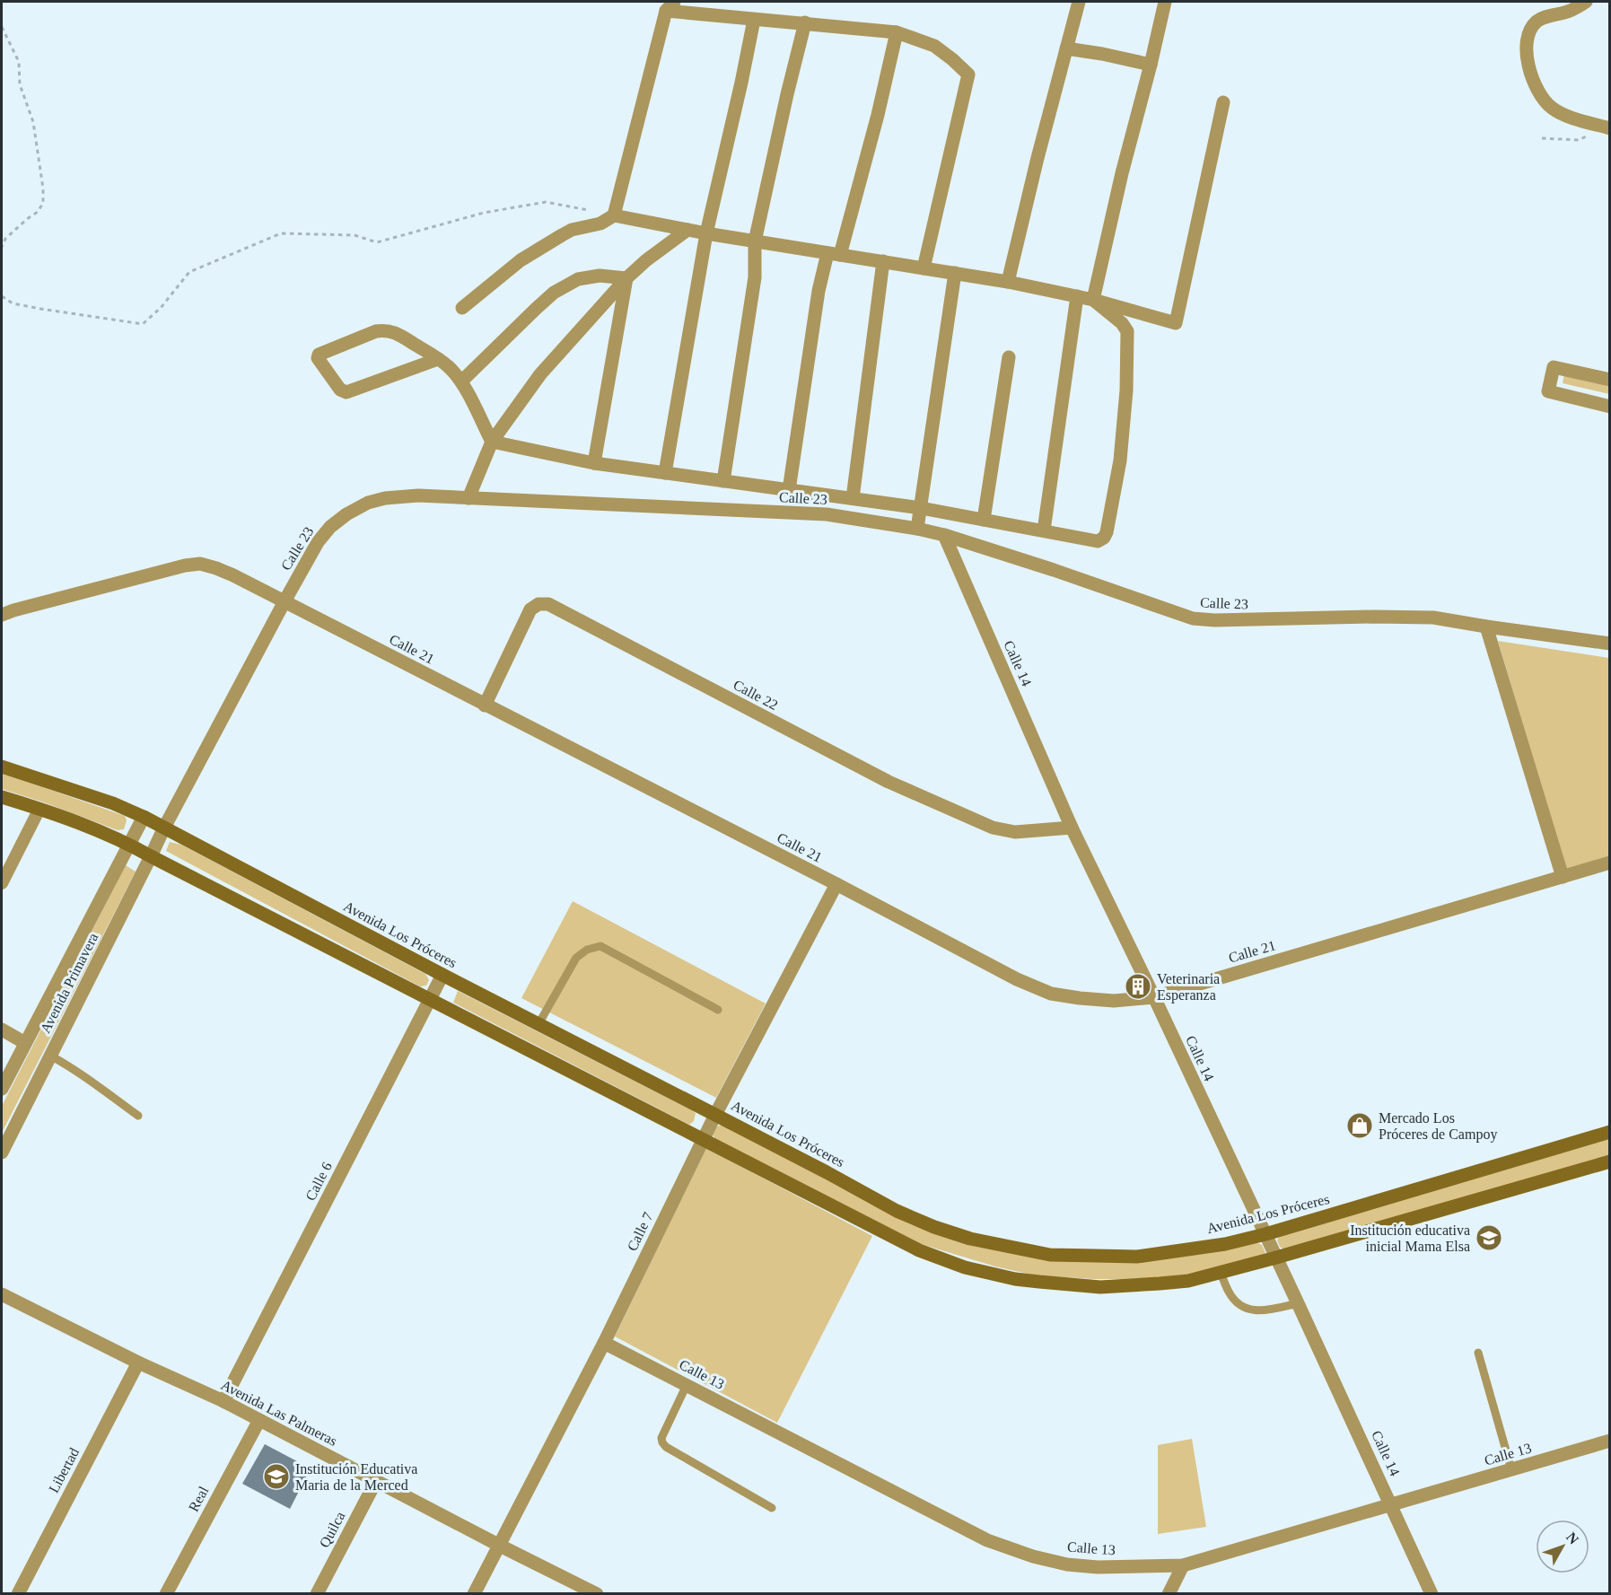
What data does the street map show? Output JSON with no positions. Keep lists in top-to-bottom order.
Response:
{
  "streets": {
    "main road": ["Avenida Los Próceres"],
    "street": [
      "Calle 23",
      "Calle 21",
      "Calle 14",
      "Calle 22",
      "Avenida Primavera",
      "Calle 6",
      "Calle 7",
      "Calle 13",
      "Avenida Las Palmeras",
      "Libertad",
      "Real",
      "Quilca"
    ]
  },
  "crossings": [
    ["Calle 23", "Calle 21"],
    ["Calle 23", "Calle 14"],
    ["Calle 23", "Avenida Los Próceres"],
    ["Calle 23", "Avenida Primavera"],
    ["Calle 21", "Calle 14"],
    ["Calle 21", "Calle 22"],
    ["Calle 21", "Calle 7"],
    ["Calle 14", "Calle 22"],
    ["Calle 14", "Avenida Los Próceres"],
    ["Calle 14", "Calle 13"],
    ["Avenida Los Próceres", "Avenida Primavera"],
    ["Avenida Los Próceres", "Calle 6"],
    ["Avenida Los Próceres", "Calle 7"],
    ["Calle 6", "Avenida Las Palmeras"],
    ["Calle 7", "Calle 13"],
    ["Calle 7", "Avenida Las Palmeras"],
    ["Avenida Las Palmeras", "Libertad"],
    ["Avenida Las Palmeras", "Real"],
    ["Avenida Las Palmeras", "Quilca"]
  ],
  "places": {
    "building": ["Veterinaria Esperanza"],
    "shop": ["Mercado Los Próceres de Campoy"],
    "school or university": ["Institución educativa inicial Mama Elsa", "Institución Educativa Maria de la Merced"]
  },
  "north": "top right"
}
